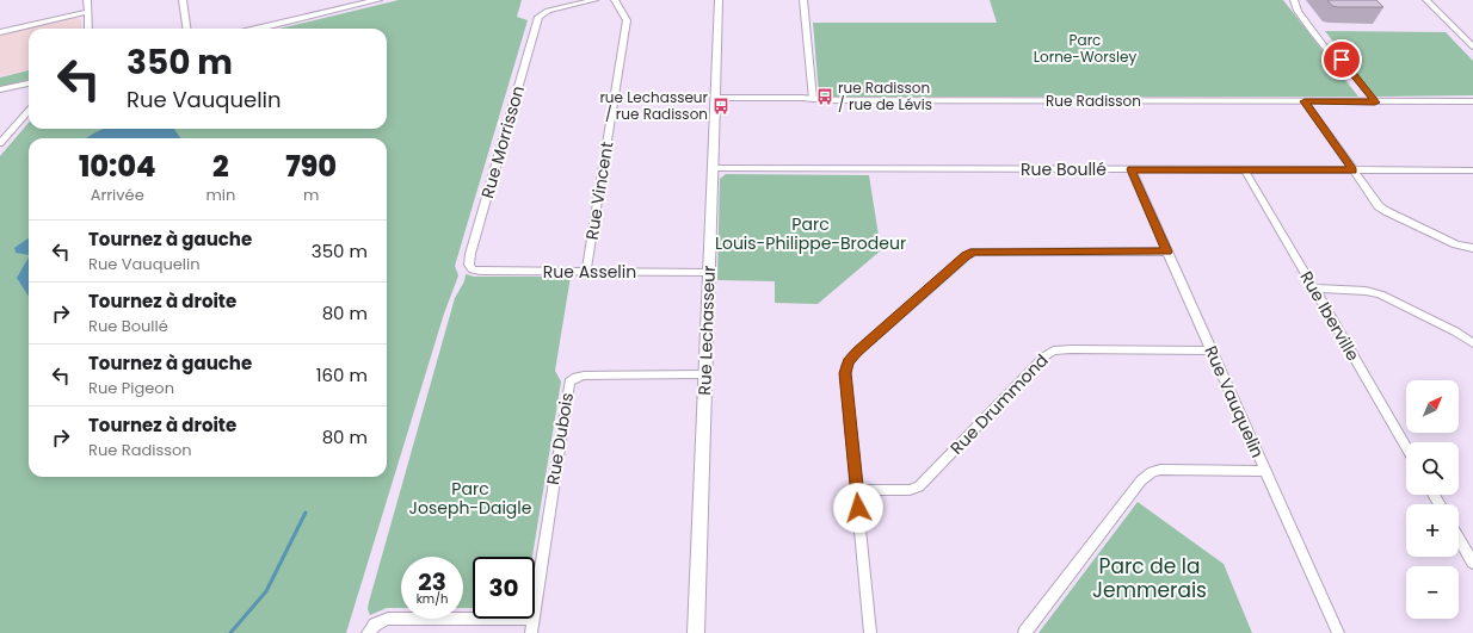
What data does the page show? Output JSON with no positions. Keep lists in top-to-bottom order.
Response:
{
  "streets": {
    "street": [
      "Rue Radisson",
      "Rue Morrisson",
      "Rue Boullé",
      "Rue Vincent",
      "Rue Asselin",
      "Rue Iberville",
      "Rue Lechasseur",
      "Rue Vauquelin",
      "Rue Drummond",
      "Rue Dubois"
    ]
  },
  "crossings": [
    ["Rue Radisson", "Rue Lechasseur"],
    ["Rue Morrisson", "Rue Asselin"],
    ["Rue Boullé", "Rue Iberville"],
    ["Rue Boullé", "Rue Lechasseur"],
    ["Rue Boullé", "Rue Vauquelin"],
    ["Rue Vincent", "Rue Asselin"],
    ["Rue Asselin", "Rue Lechasseur"],
    ["Rue Lechasseur", "Rue Dubois"],
    ["Rue Vauquelin", "Rue Drummond"]
  ],
  "parks": [
    "Parc Lorne-Worsley",
    "Parc Louis-Philippe-Brodeur",
    "Parc Joseph-Daigle",
    "Parc de la Jemmerais"
  ],
  "places": {
    "bus stop": ["rue Radisson / rue de Lévis", "rue Lechasseur / rue Radisson"]
  },
  "north": "top right",
  "page": {
    "turn": ["350 m", "Rue Vauquelin"],
    "eta": [
      "10:04",
      "Arrivée",
      "2",
      "min",
      "790",
      "m"
    ],
    "list": [
      {
        "name": "Tournez à gauche",
        "note": "Rue Vauquelin",
        "value": "350 m"
      },
      {
        "name": "Tournez à droite",
        "note": "Rue Boullé",
        "value": "80 m"
      },
      {
        "name": "Tournez à gauche",
        "note": "Rue Pigeon",
        "value": "160 m"
      },
      {
        "name": "Tournez à droite",
        "note": "Rue Radisson",
        "value": "80 m"
      }
    ],
    "map_buttons": ["+", "−"],
    "speed": "23 km/h",
    "limit": "30"
  }
}
